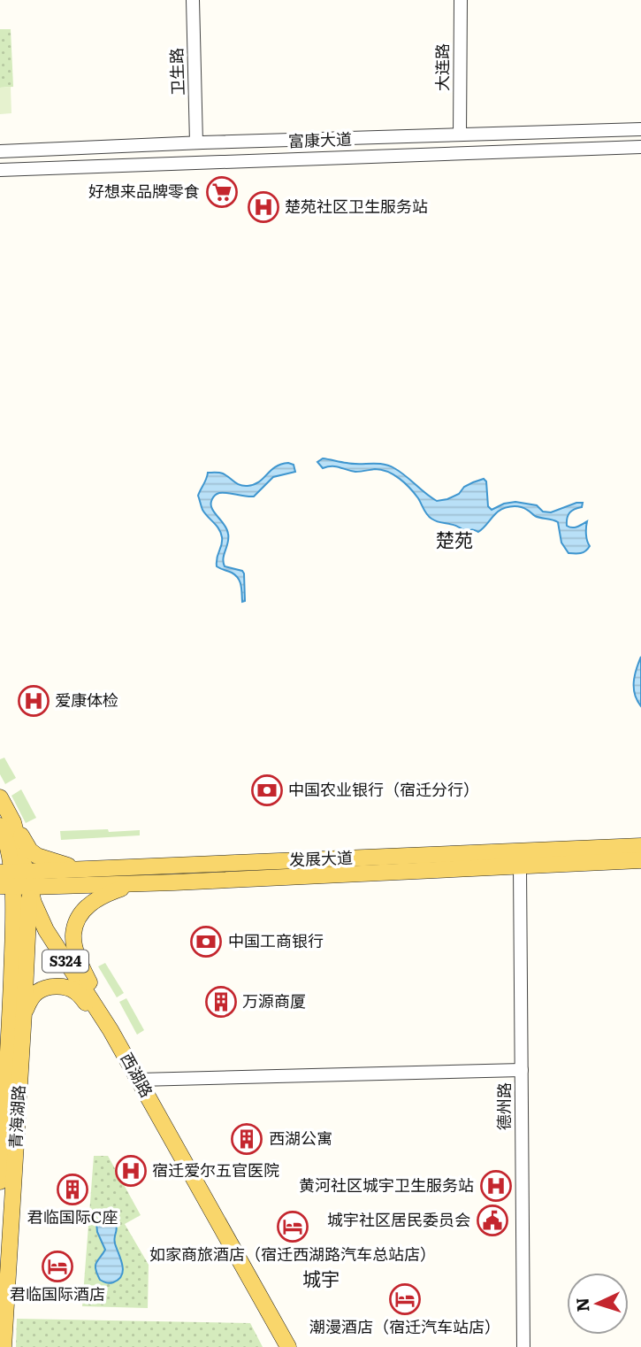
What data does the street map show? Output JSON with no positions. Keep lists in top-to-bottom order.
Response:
{
  "streets": {
    "main road": [
      "发展大道",
      "S324",
      "西湖路",
      "青海湖路"
    ],
    "street": [
      "大连路",
      "卫生路",
      "富康大道",
      "德州路"
    ]
  },
  "crossings": [
    ["大连路", "富康大道"],
    ["卫生路", "富康大道"],
    ["发展大道", "西湖路"],
    ["发展大道", "德州路"],
    ["发展大道", "青海湖路"],
    ["西湖路", "青海湖路"]
  ],
  "districts": ["楚苑", "城宇"],
  "places": {
    "supermarket": ["好想来品牌零食"],
    "hospital": [
      "楚苑社区卫生服务站",
      "爱康体检",
      "宿迁爱尔五官医院",
      "黄河社区城宇卫生服务站"
    ],
    "bank": ["中国农业银行（宿迁分行）", "中国工商银行"],
    "building": ["万源商厦", "西湖公寓", "君临国际C座"],
    "public building": ["城宇社区居民委员会"],
    "hotel": ["如家商旅酒店（宿迁西湖路汽车总站店）", "君临国际酒店", "潮漫酒店（宿迁汽车站店）"]
  },
  "north": "left"
}
